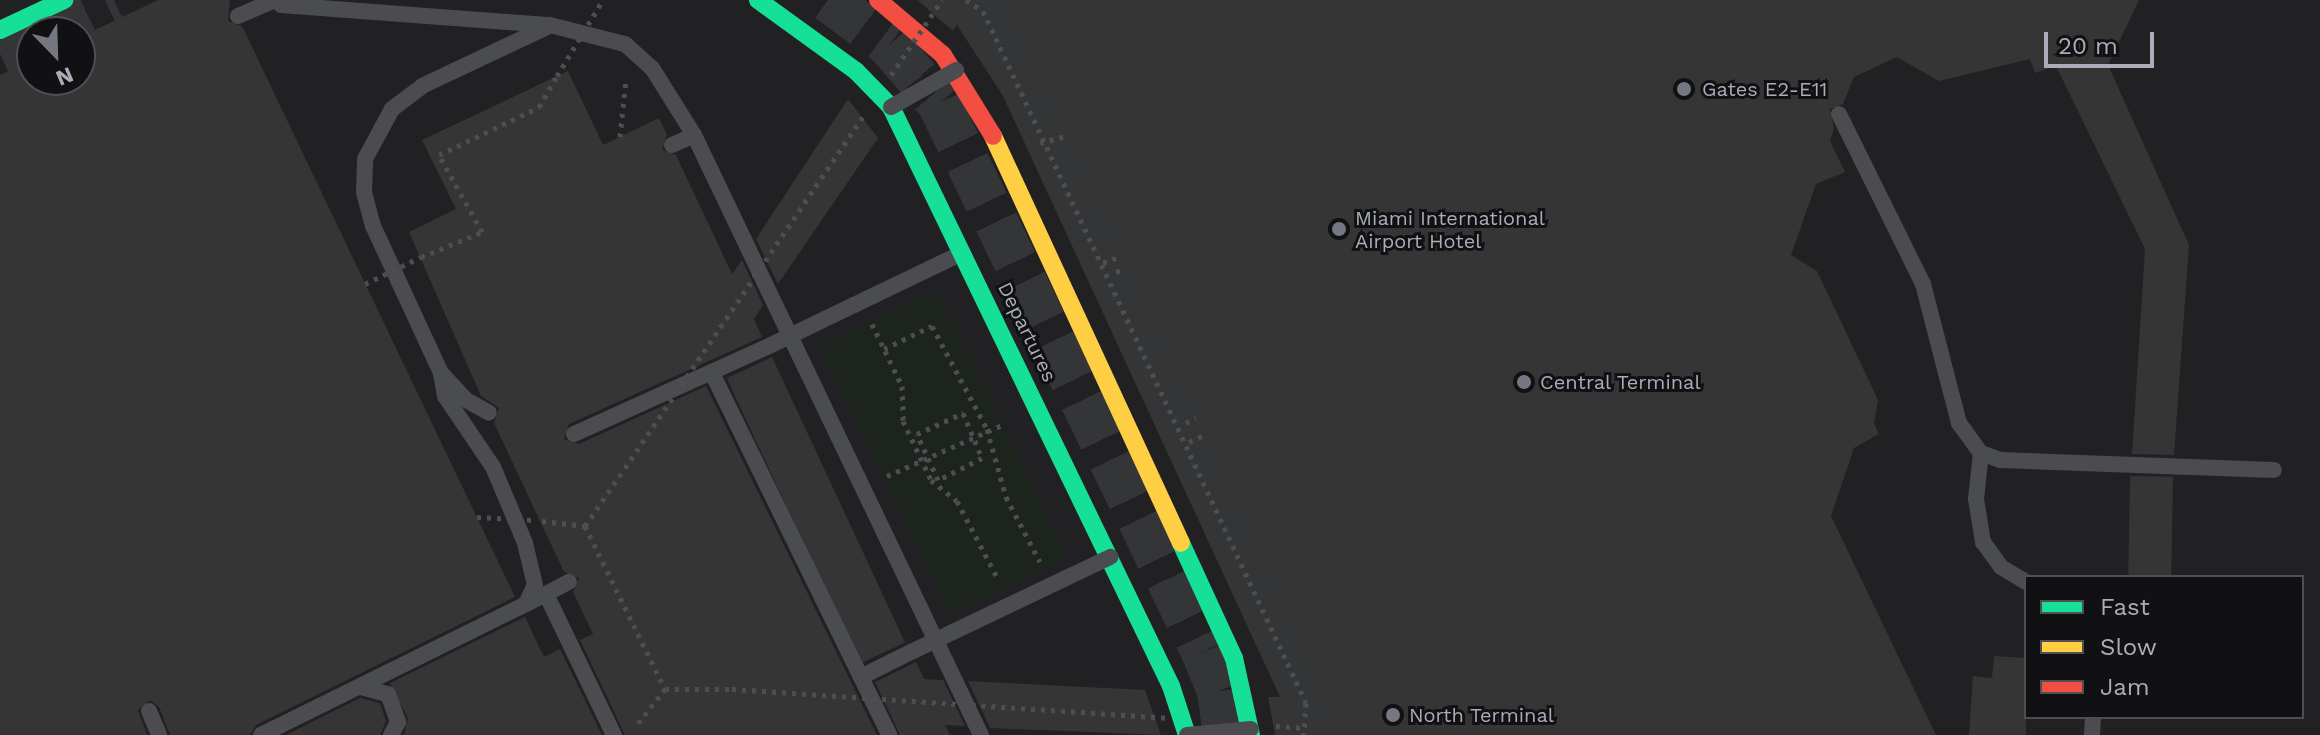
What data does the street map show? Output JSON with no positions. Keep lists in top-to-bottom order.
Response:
{
  "streets": {
    "main road": ["Departures"]
  },
  "places": [
    "Gates E2-E11",
    "Miami International Airport Hotel",
    "Central Terminal",
    "North Terminal"
  ],
  "legend": ["Fast", "Slow", "Jam"],
  "scale_bar": "20 m",
  "north": "bottom right"
}
